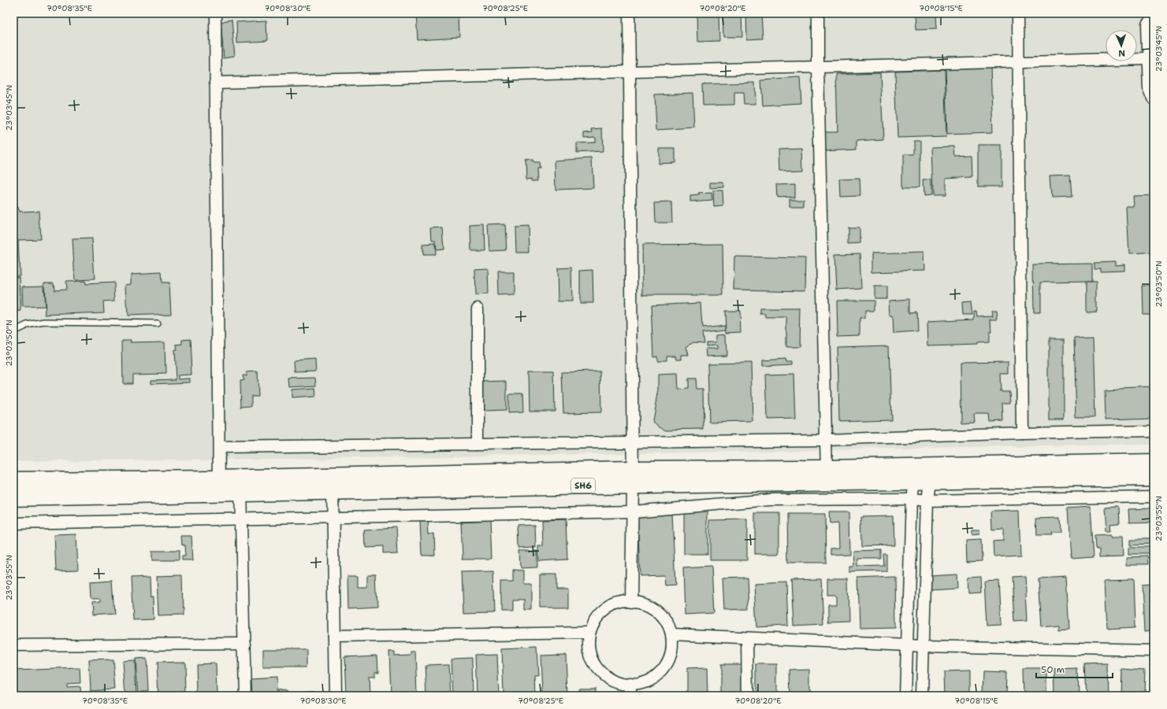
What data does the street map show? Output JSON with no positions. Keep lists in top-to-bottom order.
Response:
{
  "streets": {
    "main road": ["SH6"]
  },
  "scale_bar": "50 m",
  "north": "bottom",
  "coordinates": [
    "70°08'35\"E",
    "70°08'30\"E",
    "70°08'25\"E",
    "70°08'20\"E",
    "70°08'15\"E",
    "23°03'45\"N",
    "23°03'50\"N",
    "23°03'55\"N"
  ]
}
